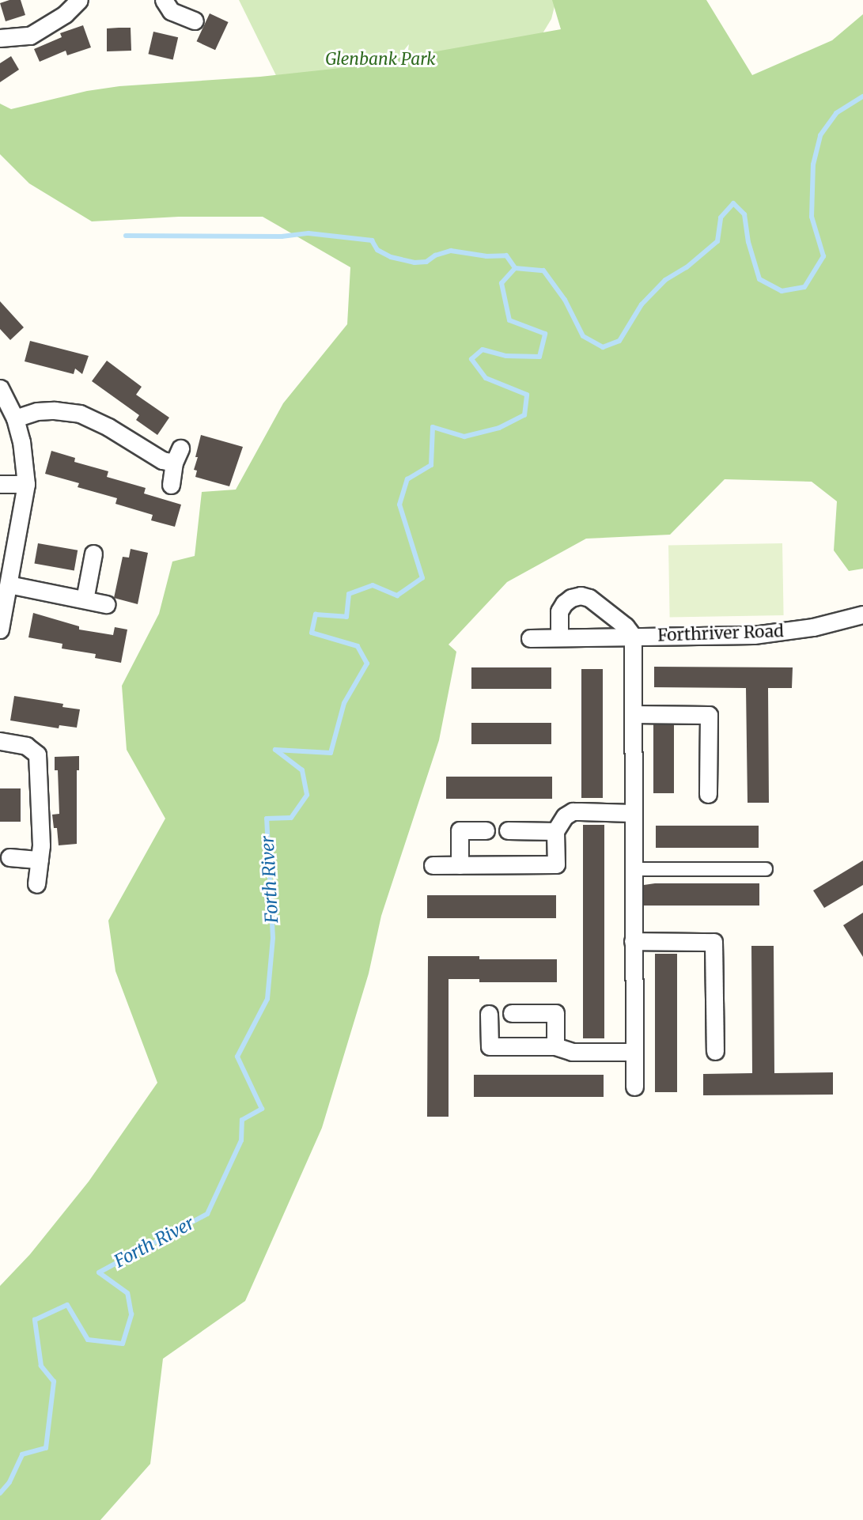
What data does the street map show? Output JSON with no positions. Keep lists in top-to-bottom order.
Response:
{
  "streets": {
    "street": ["Forthriver Road"]
  },
  "water": ["Forth River"],
  "parks": ["Glenbank Park"]
}
